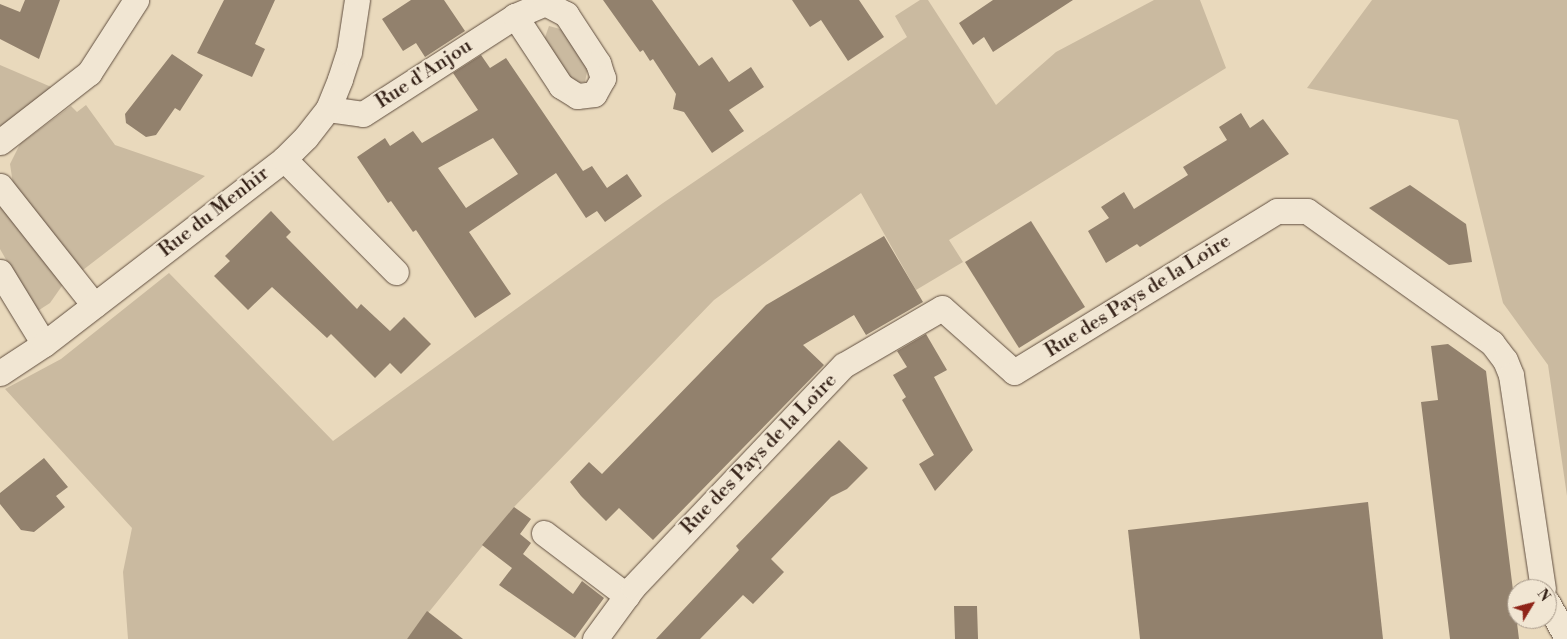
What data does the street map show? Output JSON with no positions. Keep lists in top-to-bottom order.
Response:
{
  "streets": {
    "street": ["Rue d'Anjou", "Rue du Menhir", "Rue des Pays de la Loire"]
  },
  "crossings": [
    ["Rue d'Anjou", "Rue du Menhir"]
  ],
  "north": "top right"
}
